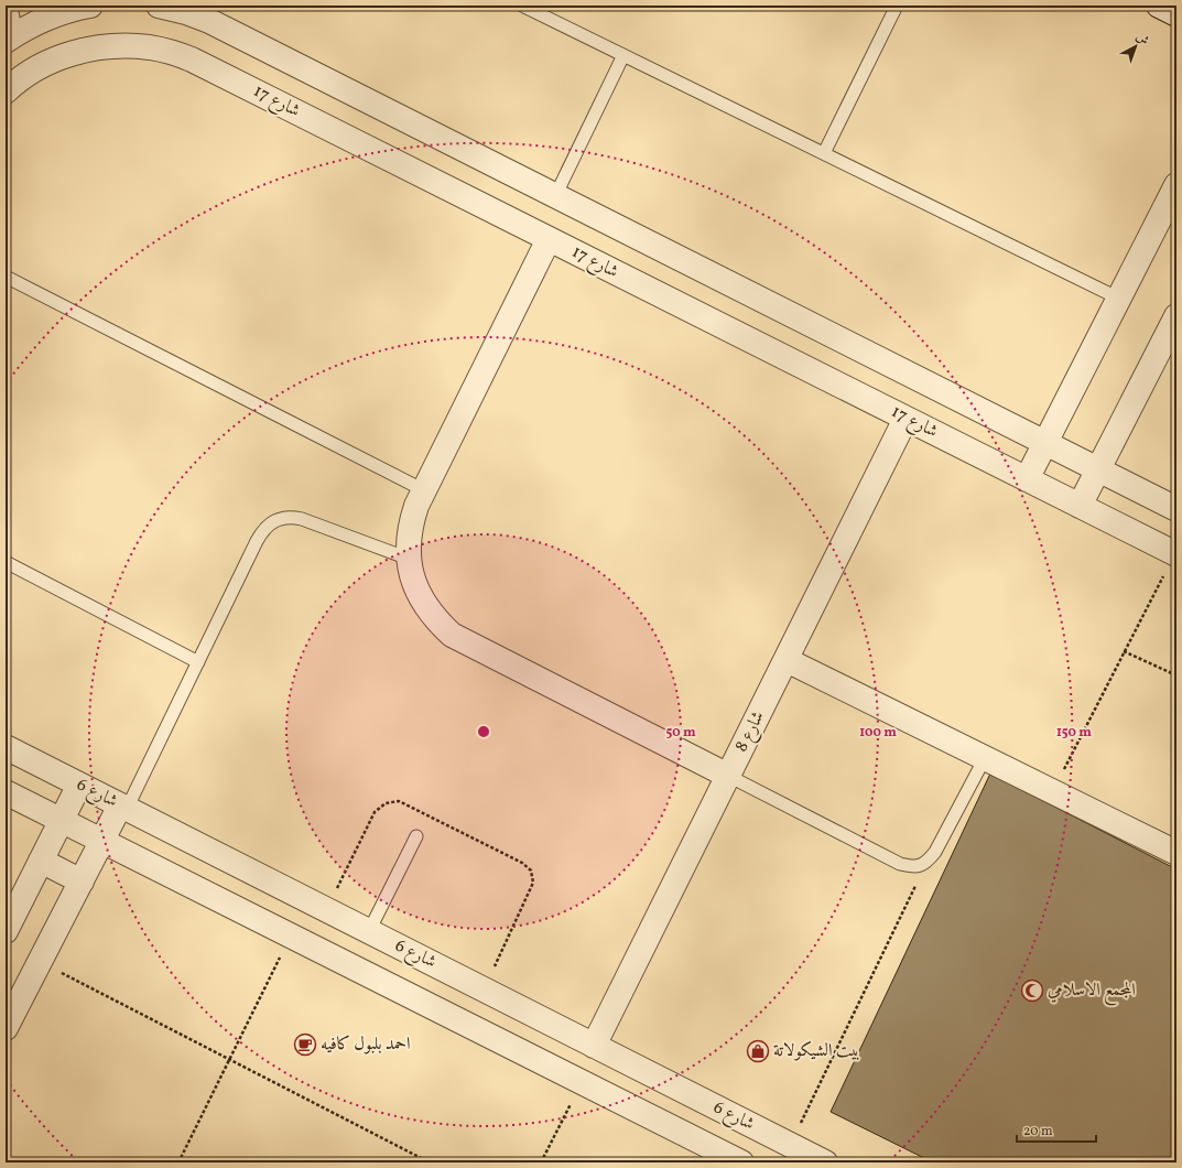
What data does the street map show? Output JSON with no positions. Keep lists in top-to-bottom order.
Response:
{
  "streets": {
    "street": ["شارع 17", "شارع 8", "شارع 6"]
  },
  "crossings": [
    ["شارع 17", "شارع 8"],
    ["شارع 8", "شارع 6"]
  ],
  "places": {
    "mosque": ["المجمع الاسلامي"],
    "cafe": ["احمد بلبول كافيه"],
    "shop": ["بيت الشيكولاتة"]
  },
  "scale_bar": "20 m",
  "north": "top right",
  "rings": ["50 m", "100 m", "150 m"]
}
